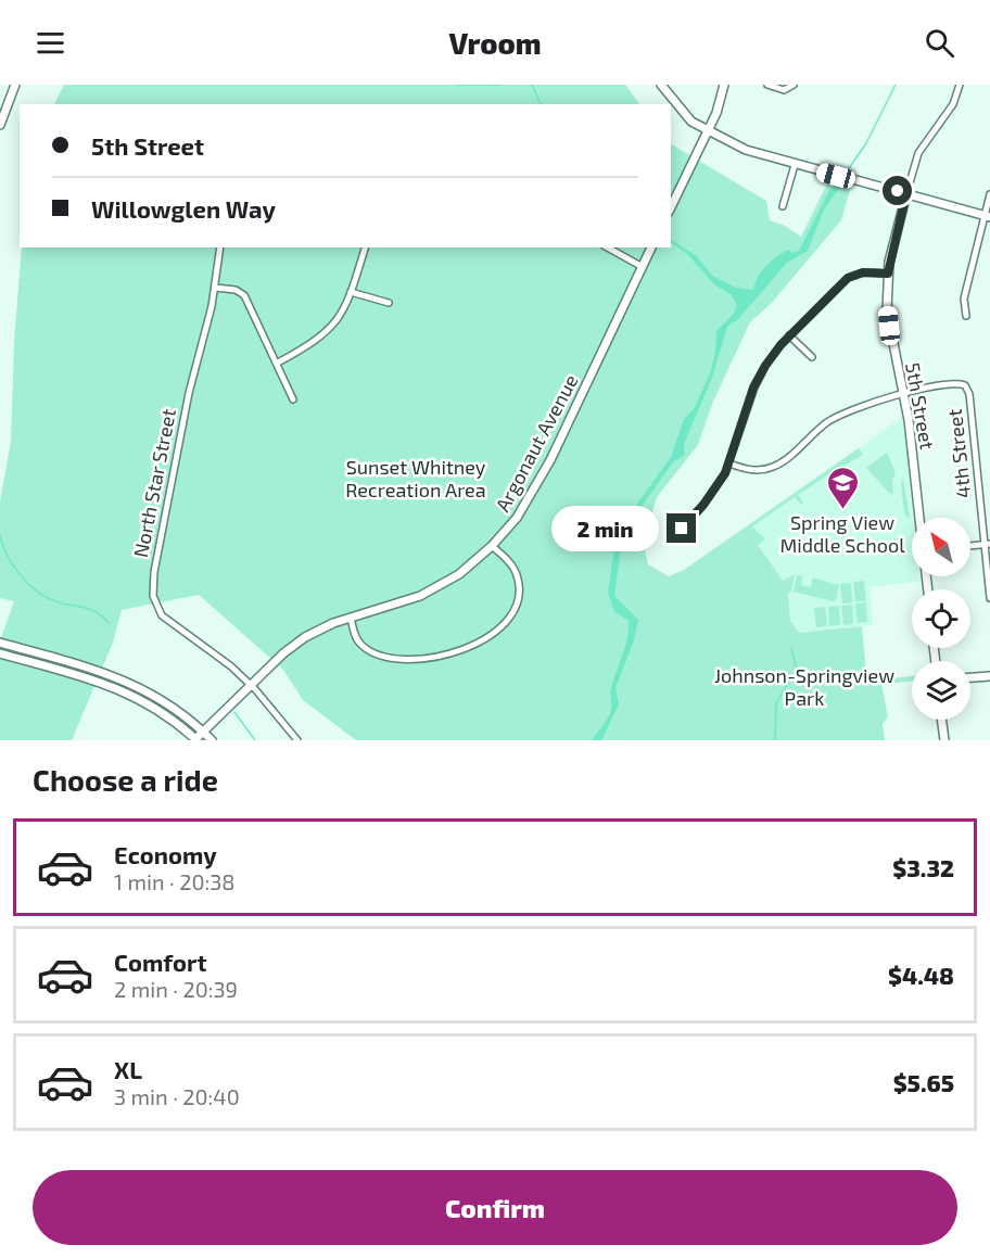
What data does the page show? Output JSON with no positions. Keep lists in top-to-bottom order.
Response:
{
  "streets": {
    "street": [
      "5th Street",
      "Argonaut Avenue",
      "4th Street",
      "North Star Street"
    ]
  },
  "crossings": [
    ["5th Street", "4th Street"],
    ["Argonaut Avenue", "North Star Street"]
  ],
  "parks": ["Sunset Whitney Recreation Area", "Johnson-Springview Park"],
  "places": {
    "school or university": ["Spring View Middle School"]
  },
  "north": "top left",
  "page": {
    "header": "Vroom",
    "banner": ["5th Street", "Willowglen Way"],
    "bubble": "2 min",
    "heading": "Choose a ride",
    "list": [
      {
        "name": "Economy",
        "note": "1 min · 20:38",
        "value": "$3.32"
      },
      {
        "name": "Comfort",
        "note": "2 min · 20:39",
        "value": "$4.48"
      },
      {
        "name": "XL",
        "note": "3 min · 20:40",
        "value": "$5.65"
      }
    ],
    "buttons": "Confirm"
  }
}
